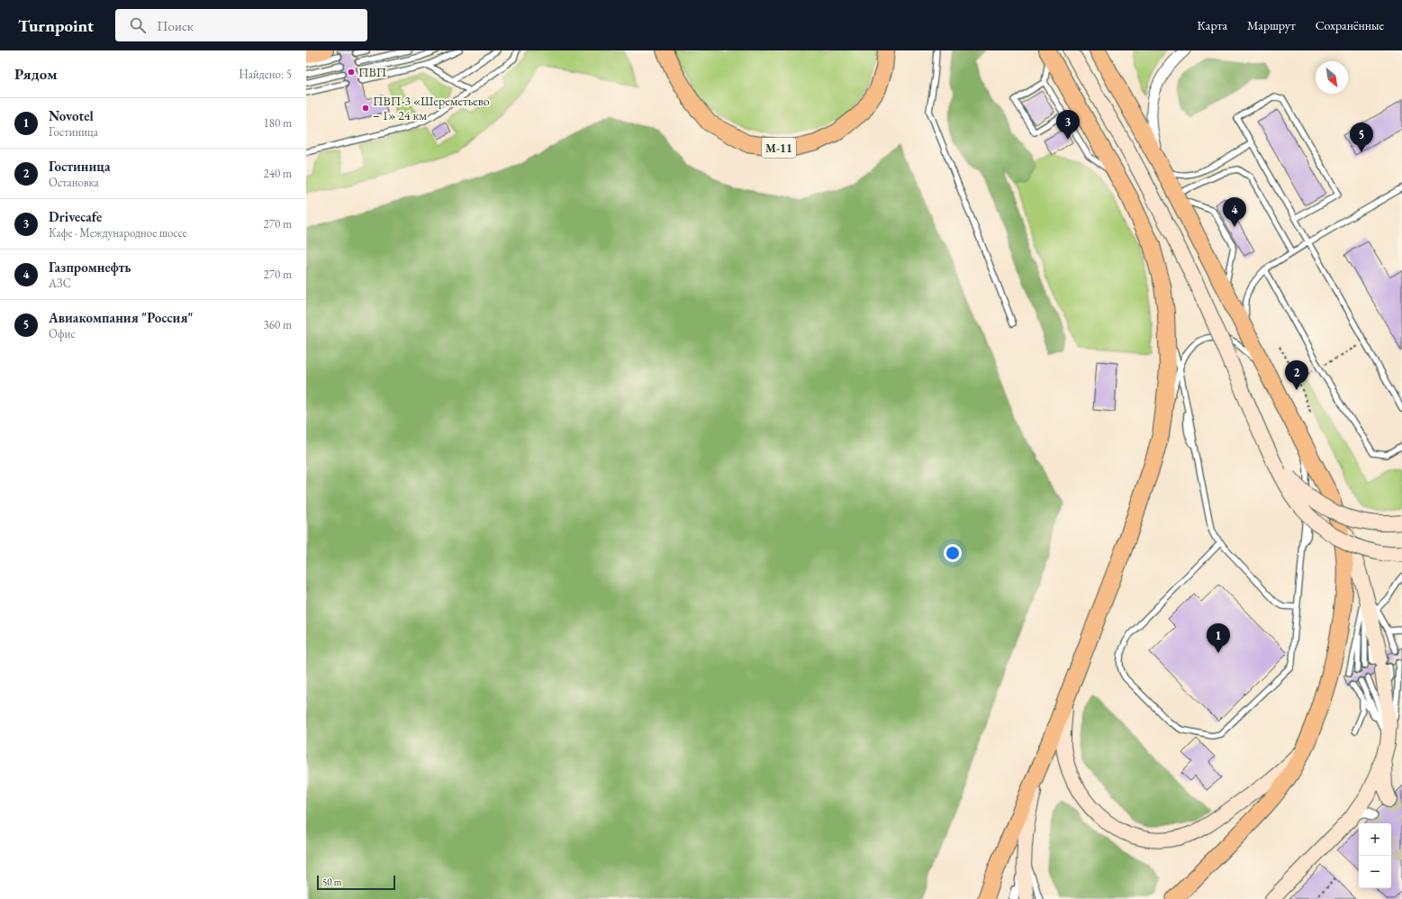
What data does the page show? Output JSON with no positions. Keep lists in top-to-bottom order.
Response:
{
  "streets": {
    "main road": ["М-11"]
  },
  "places": ["ПВП", "ПВП-3 «Шереметьево – 1» 24 км"],
  "scale_bar": "50 m",
  "north": "bottom right",
  "page": {
    "header": "Turnpoint",
    "search": "Поиск",
    "nav": ["Карта", "Маршрут", "Сохранённые"],
    "heading": ["Рядом", "Найдено: 5"],
    "list": [
      {
        "mark": "1",
        "name": "Novotel",
        "note": "Гостиница",
        "value": "180 m"
      },
      {
        "mark": "2",
        "name": "Гостиница",
        "note": "Остановка",
        "value": "240 m"
      },
      {
        "mark": "3",
        "name": "Drivecafe",
        "note": "Кафе · Международное шоссе",
        "value": "270 m"
      },
      {
        "mark": "4",
        "name": "Газпромнефть",
        "note": "АЗС",
        "value": "270 m"
      },
      {
        "mark": "5",
        "name": "Авиакомпания \"Россия\"",
        "note": "Офис",
        "value": "360 m"
      }
    ],
    "pins": [
      "3",
      "5",
      "4",
      "2",
      "1"
    ],
    "map_buttons": ["+", "−"],
    "scale": "50 m"
  }
}
